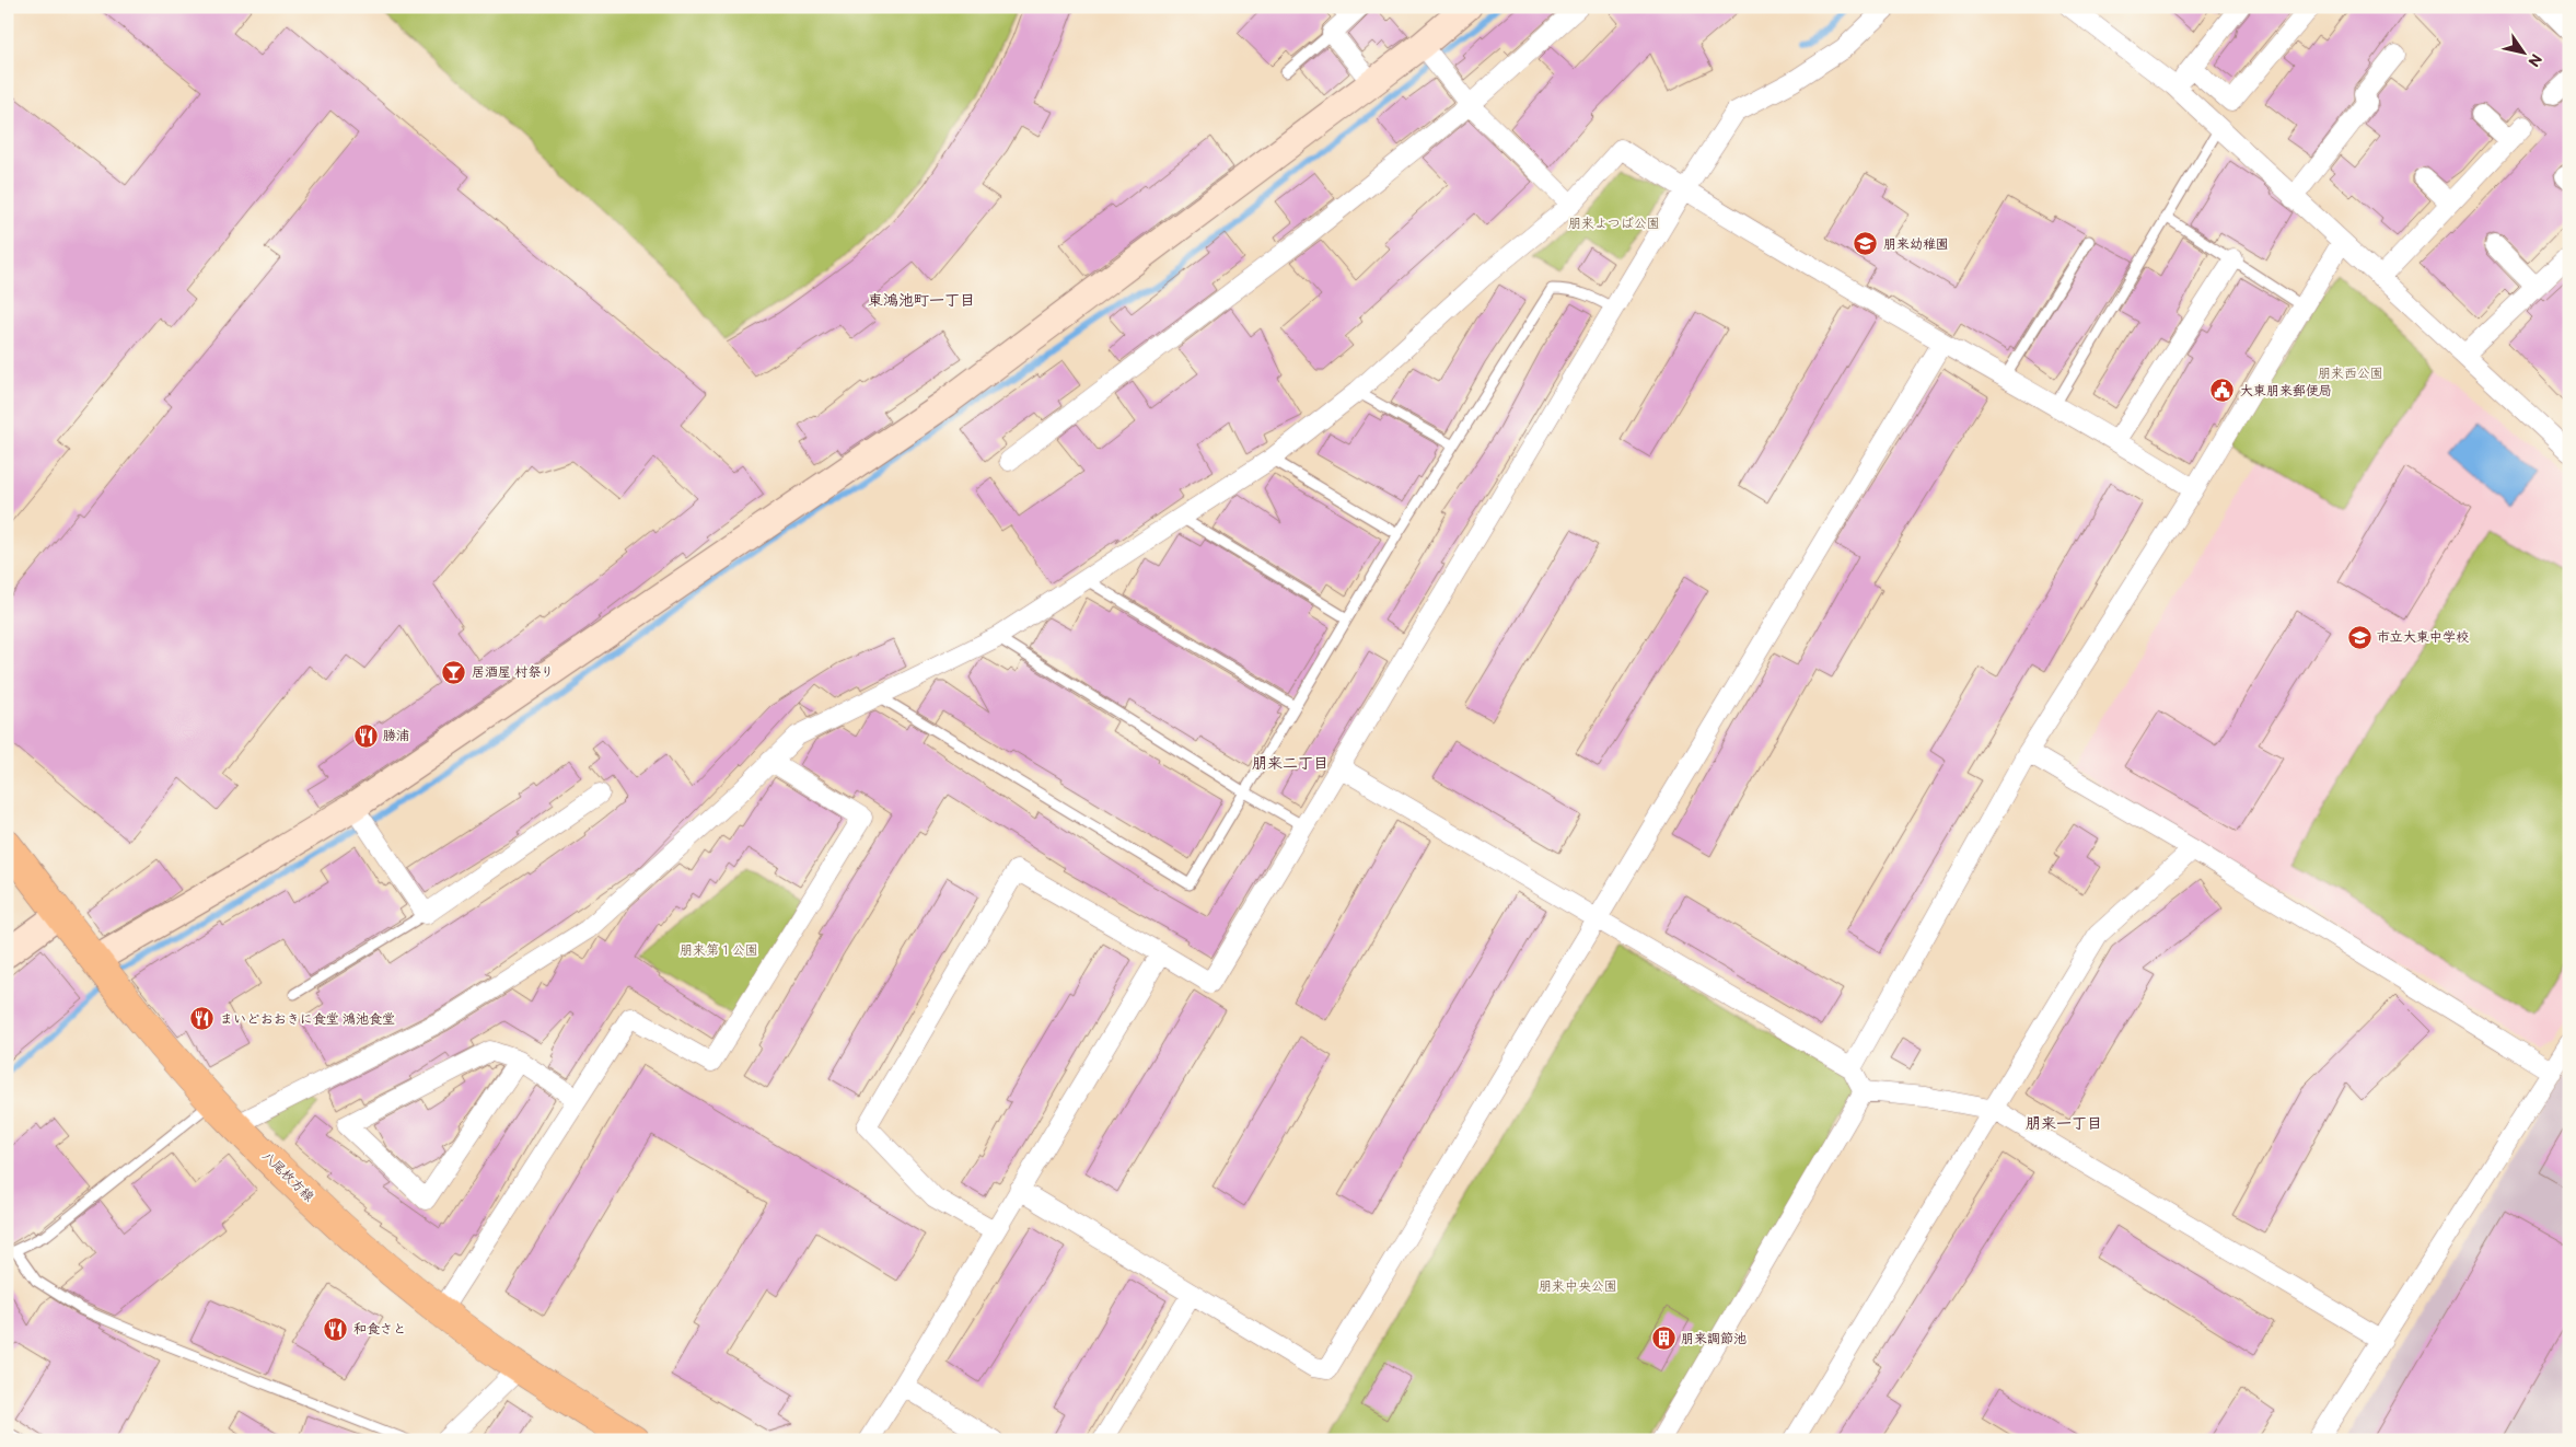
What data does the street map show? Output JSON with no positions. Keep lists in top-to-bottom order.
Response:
{
  "streets": {
    "main road": ["八尾枚方線"]
  },
  "districts": ["東鴻池町一丁目", "朋来二丁目", "朋来一丁目"],
  "parks": [
    "朋来よつば公園",
    "朋来西公園",
    "朋来第１公園",
    "朋来中央公園"
  ],
  "places": {
    "school or university": ["朋来幼稚園", "市立大東中学校"],
    "public building": ["大東朋来郵便局"],
    "bar": ["居酒屋 村祭り"],
    "restaurant": ["勝浦", "まいどおおきに食堂 鴻池食堂", "和食さと"],
    "building": ["朋来調節池"]
  },
  "north": "bottom right"
}
